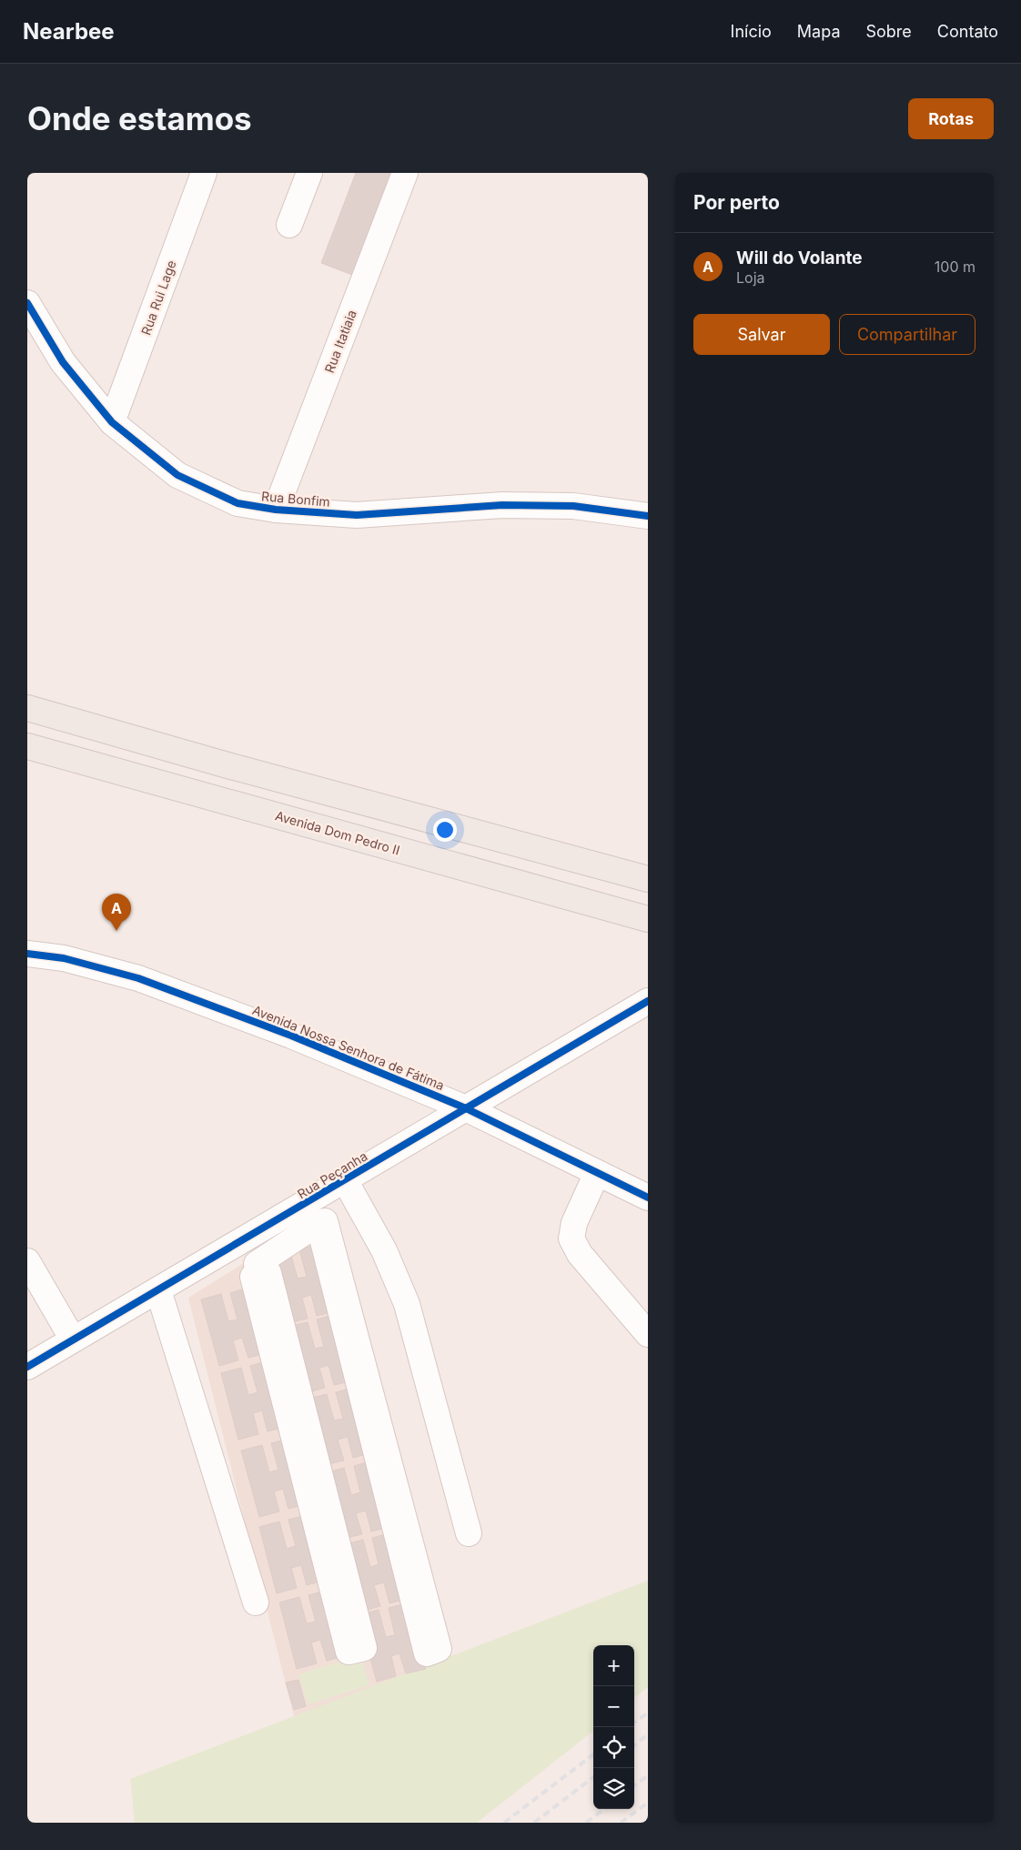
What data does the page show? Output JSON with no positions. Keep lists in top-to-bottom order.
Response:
{
  "streets": {
    "main road": ["Avenida Dom Pedro II"],
    "street": [
      "Rua Rui Lage",
      "Rua Itatiaia",
      "Rua Bonfim",
      "Avenida Nossa Senhora de Fátima",
      "Rua Peçanha"
    ]
  },
  "crossings": [
    ["Rua Rui Lage", "Rua Bonfim"],
    ["Rua Itatiaia", "Rua Bonfim"],
    ["Avenida Nossa Senhora de Fátima", "Rua Peçanha"]
  ],
  "page": {
    "header": "Nearbee",
    "nav": [
      "Início",
      "Mapa",
      "Sobre",
      "Contato"
    ],
    "buttons": [
      "Rotas",
      ["Salvar", "Compartilhar"]
    ],
    "title": "Onde estamos",
    "heading": "Por perto",
    "list": [
      {
        "mark": "A",
        "name": "Will do Volante",
        "note": "Loja",
        "value": "100 m"
      }
    ],
    "pins": "A",
    "map_buttons": ["+", "−"]
  }
}
